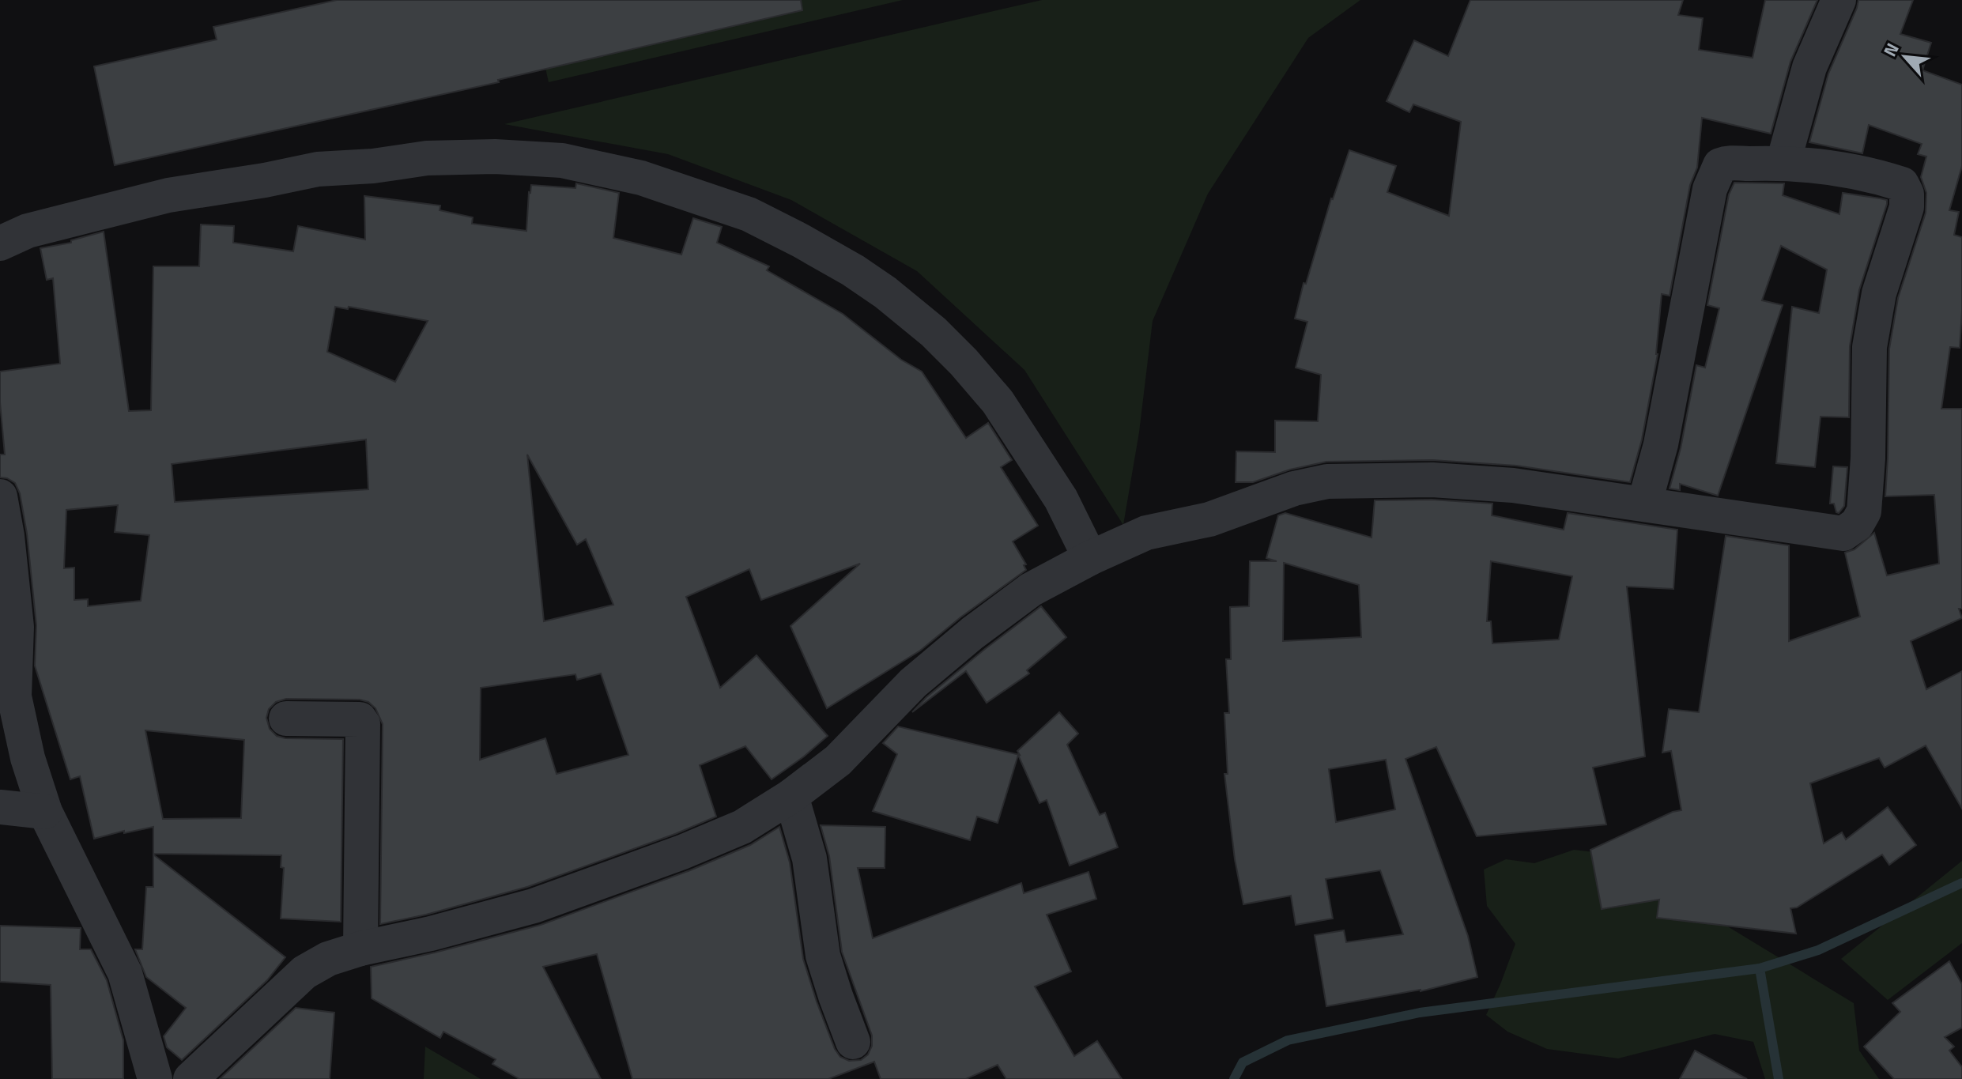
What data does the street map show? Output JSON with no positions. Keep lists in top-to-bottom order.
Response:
{
  "north": "top left"
}
